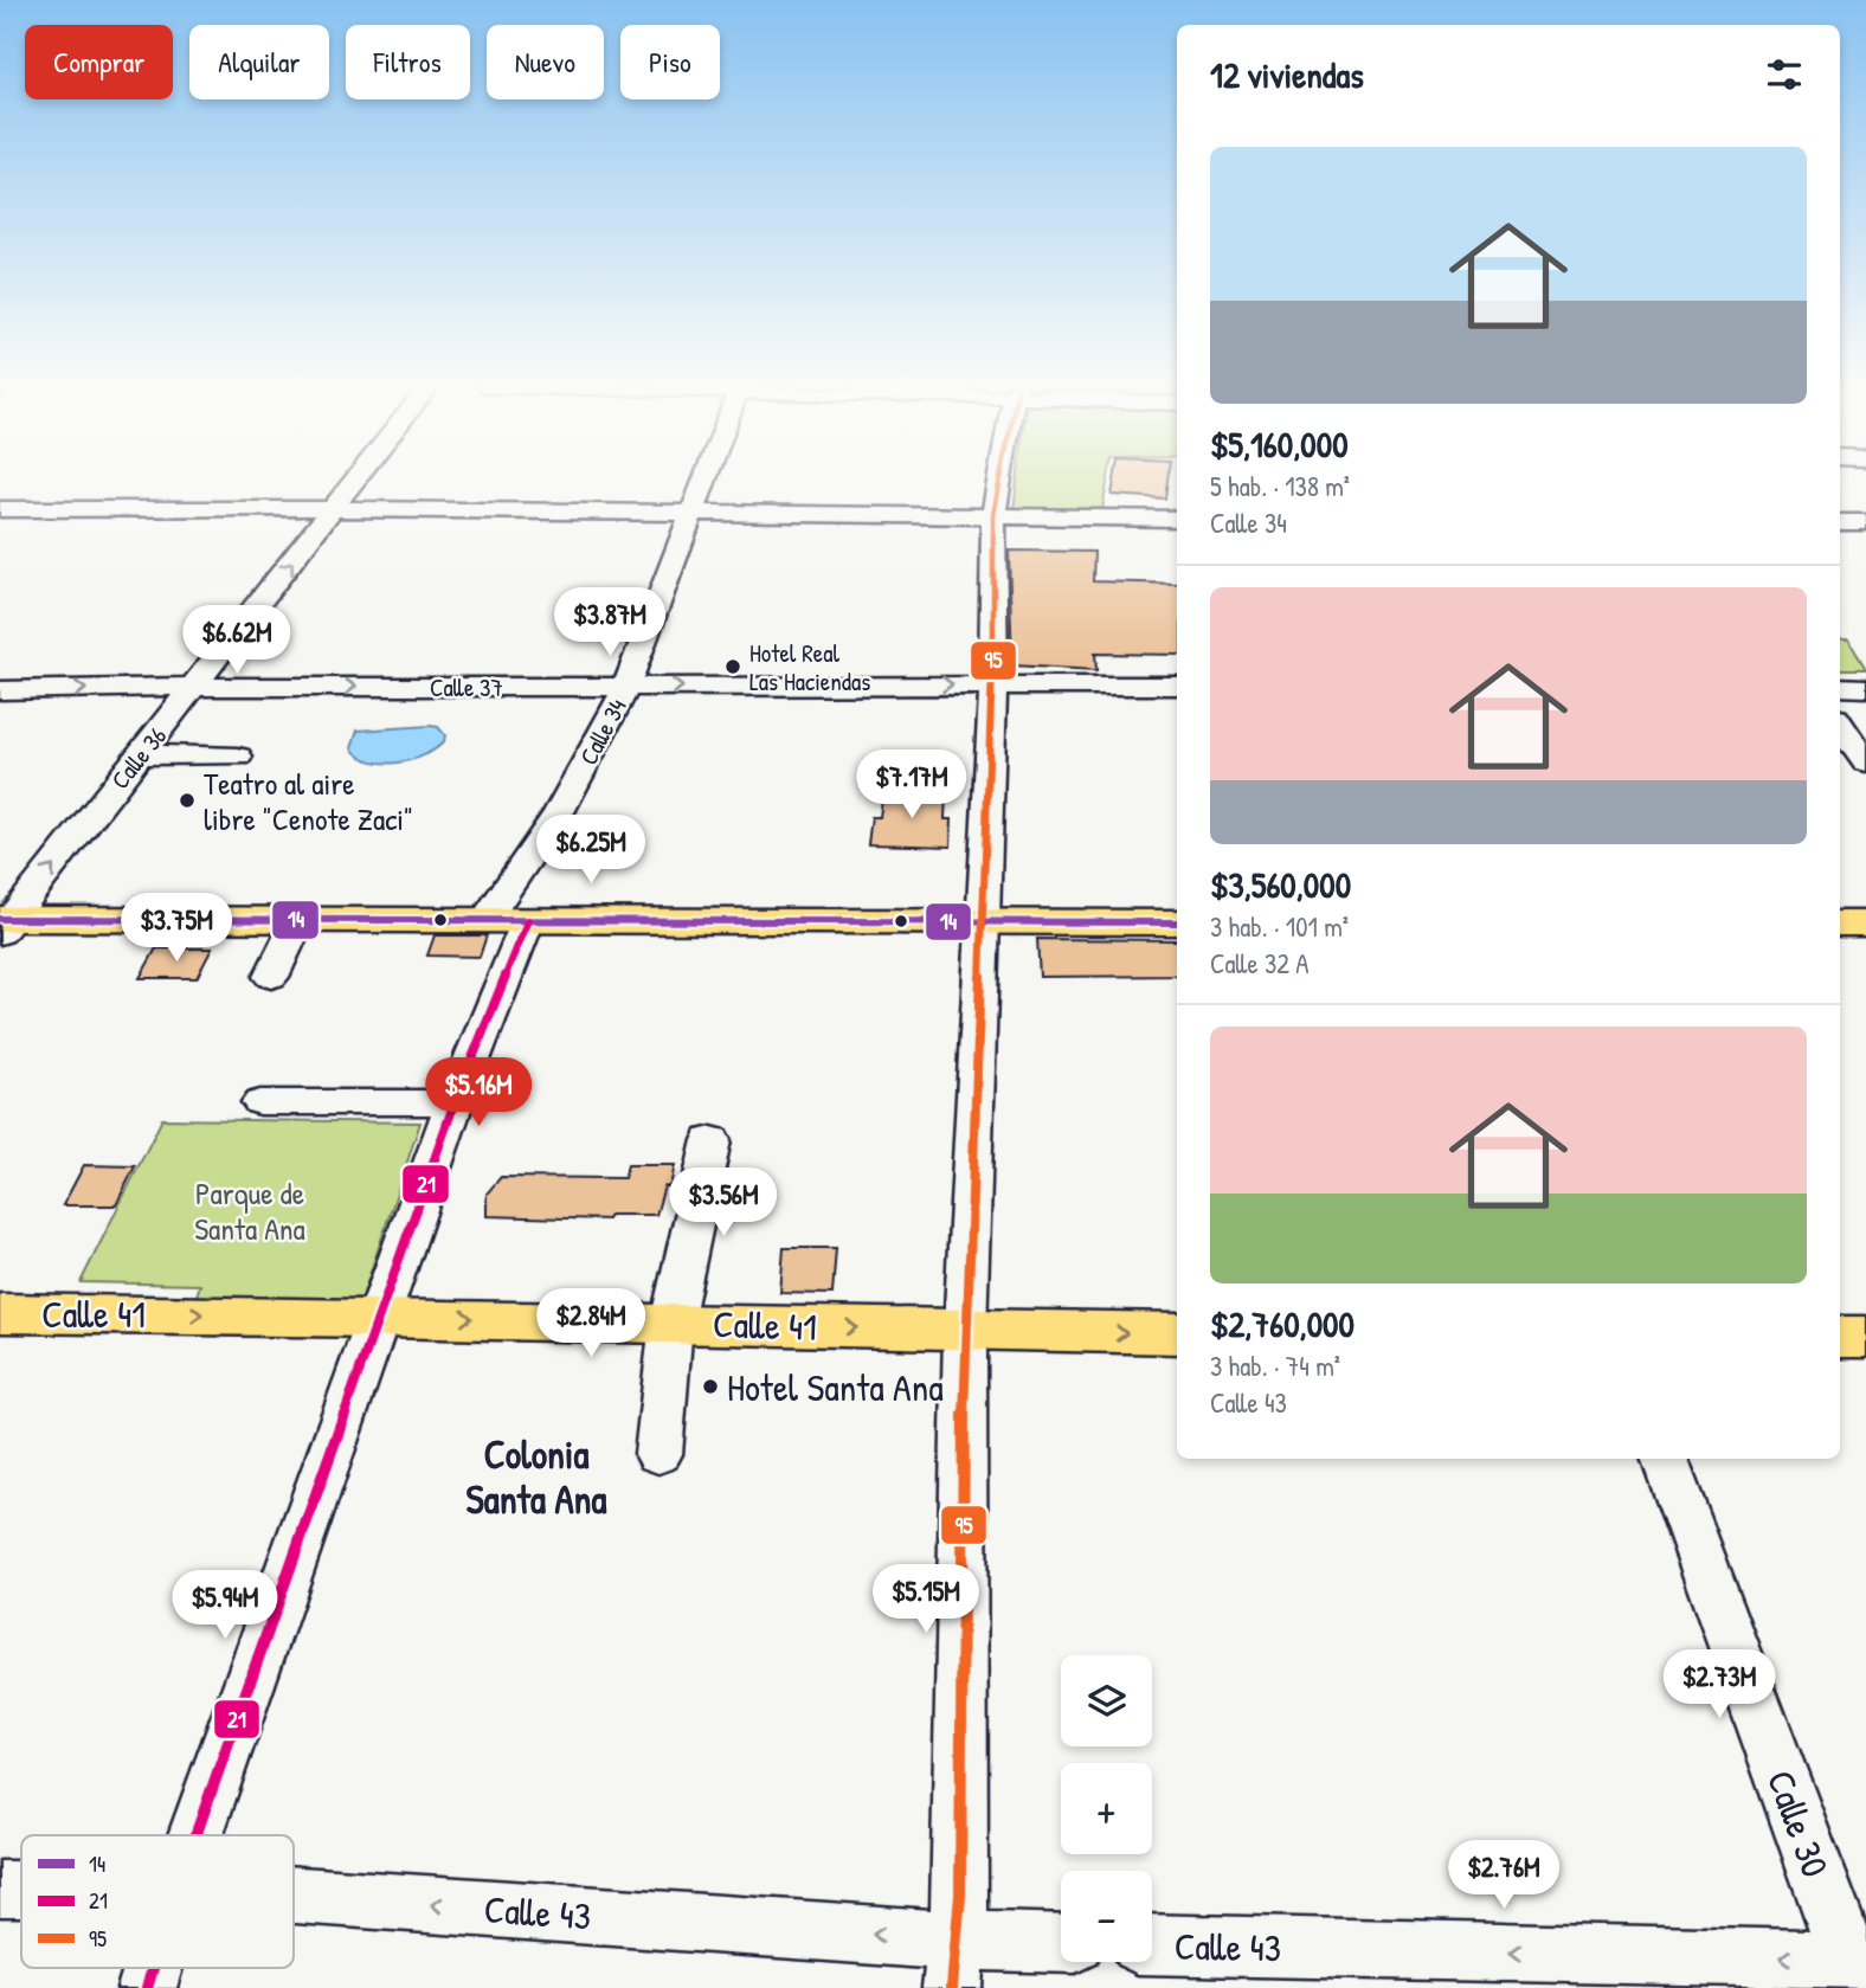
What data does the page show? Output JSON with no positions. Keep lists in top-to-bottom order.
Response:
{
  "streets": {
    "main road": ["Calle 41"],
    "street": [
      "Calle 37",
      "Calle 34",
      "Calle 36",
      "Calle 30",
      "Calle 43"
    ]
  },
  "crossings": [
    ["Calle 37", "Calle 34"],
    ["Calle 37", "Calle 36"],
    ["Calle 30", "Calle 43"]
  ],
  "one_way": ["Calle 36", "Calle 41", "Calle 43"],
  "districts": ["Colonia Santa Ana"],
  "parks": ["Parque de Santa Ana"],
  "places": ["Hotel Real Las Haciendas", "Teatro al aire libre \"Cenote Zaci\"", "Hotel Santa Ana"],
  "lines": ["transit line 95", "transit line 14", "transit line 21"],
  "legend": ["14", "21", "95"],
  "page": {
    "chip": [
      "Comprar",
      "Alquilar",
      "Filtros",
      "Nuevo",
      "Piso"
    ],
    "heading": "12 viviendas",
    "list": [
      {
        "name": "$5,160,000",
        "note": "5 hab. · 138 m² · Calle 34"
      },
      {
        "name": "$3,560,000",
        "note": "3 hab. · 101 m² · Calle 32 A"
      },
      {
        "name": "$2,760,000",
        "note": "3 hab. · 74 m² · Calle 43"
      }
    ],
    "price": [
      "$3.87M",
      "$6.62M",
      "$7.17M",
      "$6.25M",
      "$3.75M",
      "$5.16M",
      "$3.56M",
      "$2.84M",
      "$5.15M",
      "$5.94M",
      "$2.73M",
      "$2.76M"
    ],
    "map_buttons": ["+", "−"]
  }
}
